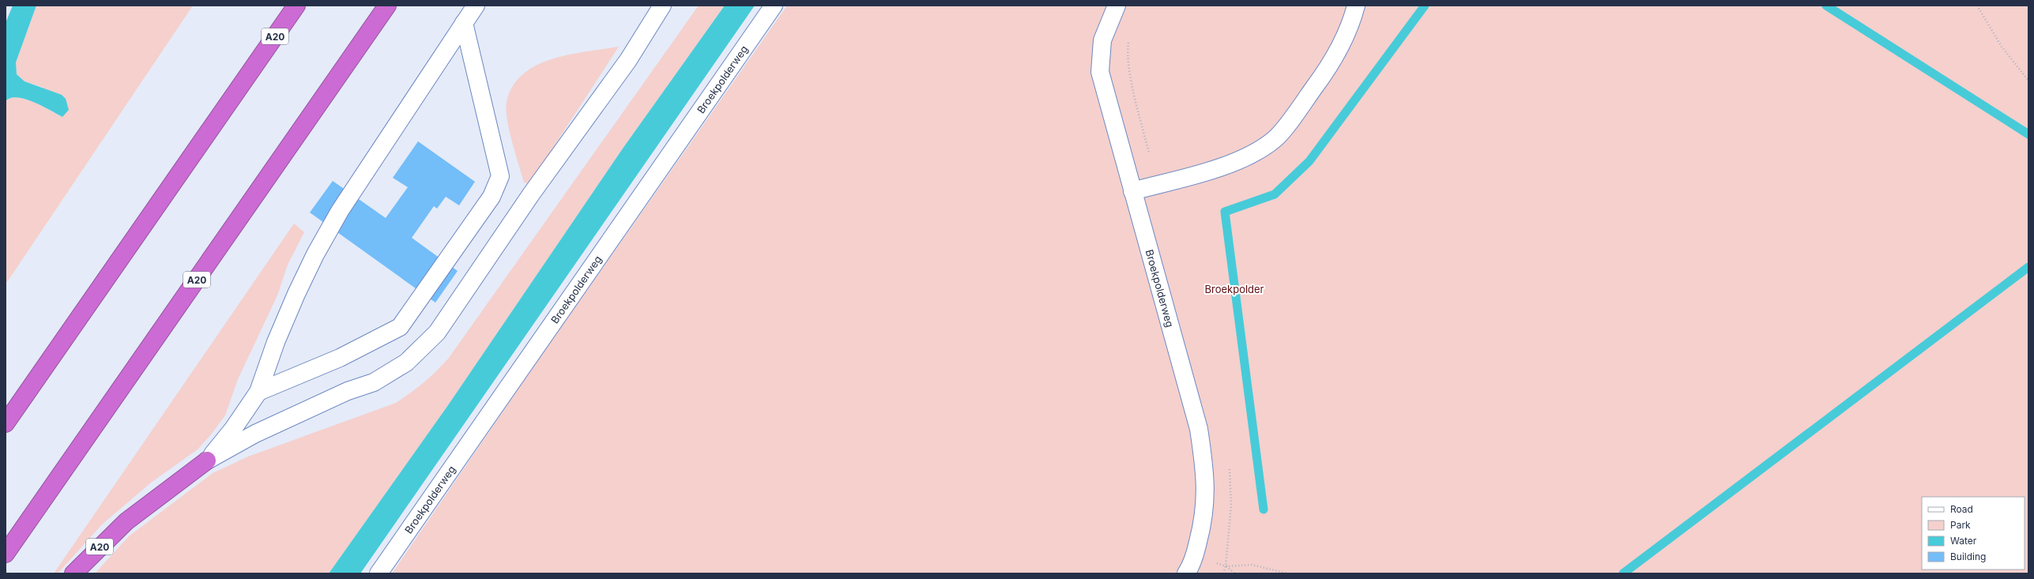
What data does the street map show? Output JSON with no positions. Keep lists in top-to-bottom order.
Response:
{
  "streets": {
    "highway": ["A20"],
    "street": ["Broekpolderweg"]
  },
  "parks": ["Broekpolder"],
  "legend": [
    "Road",
    "Park",
    "Water",
    "Building"
  ]
}
